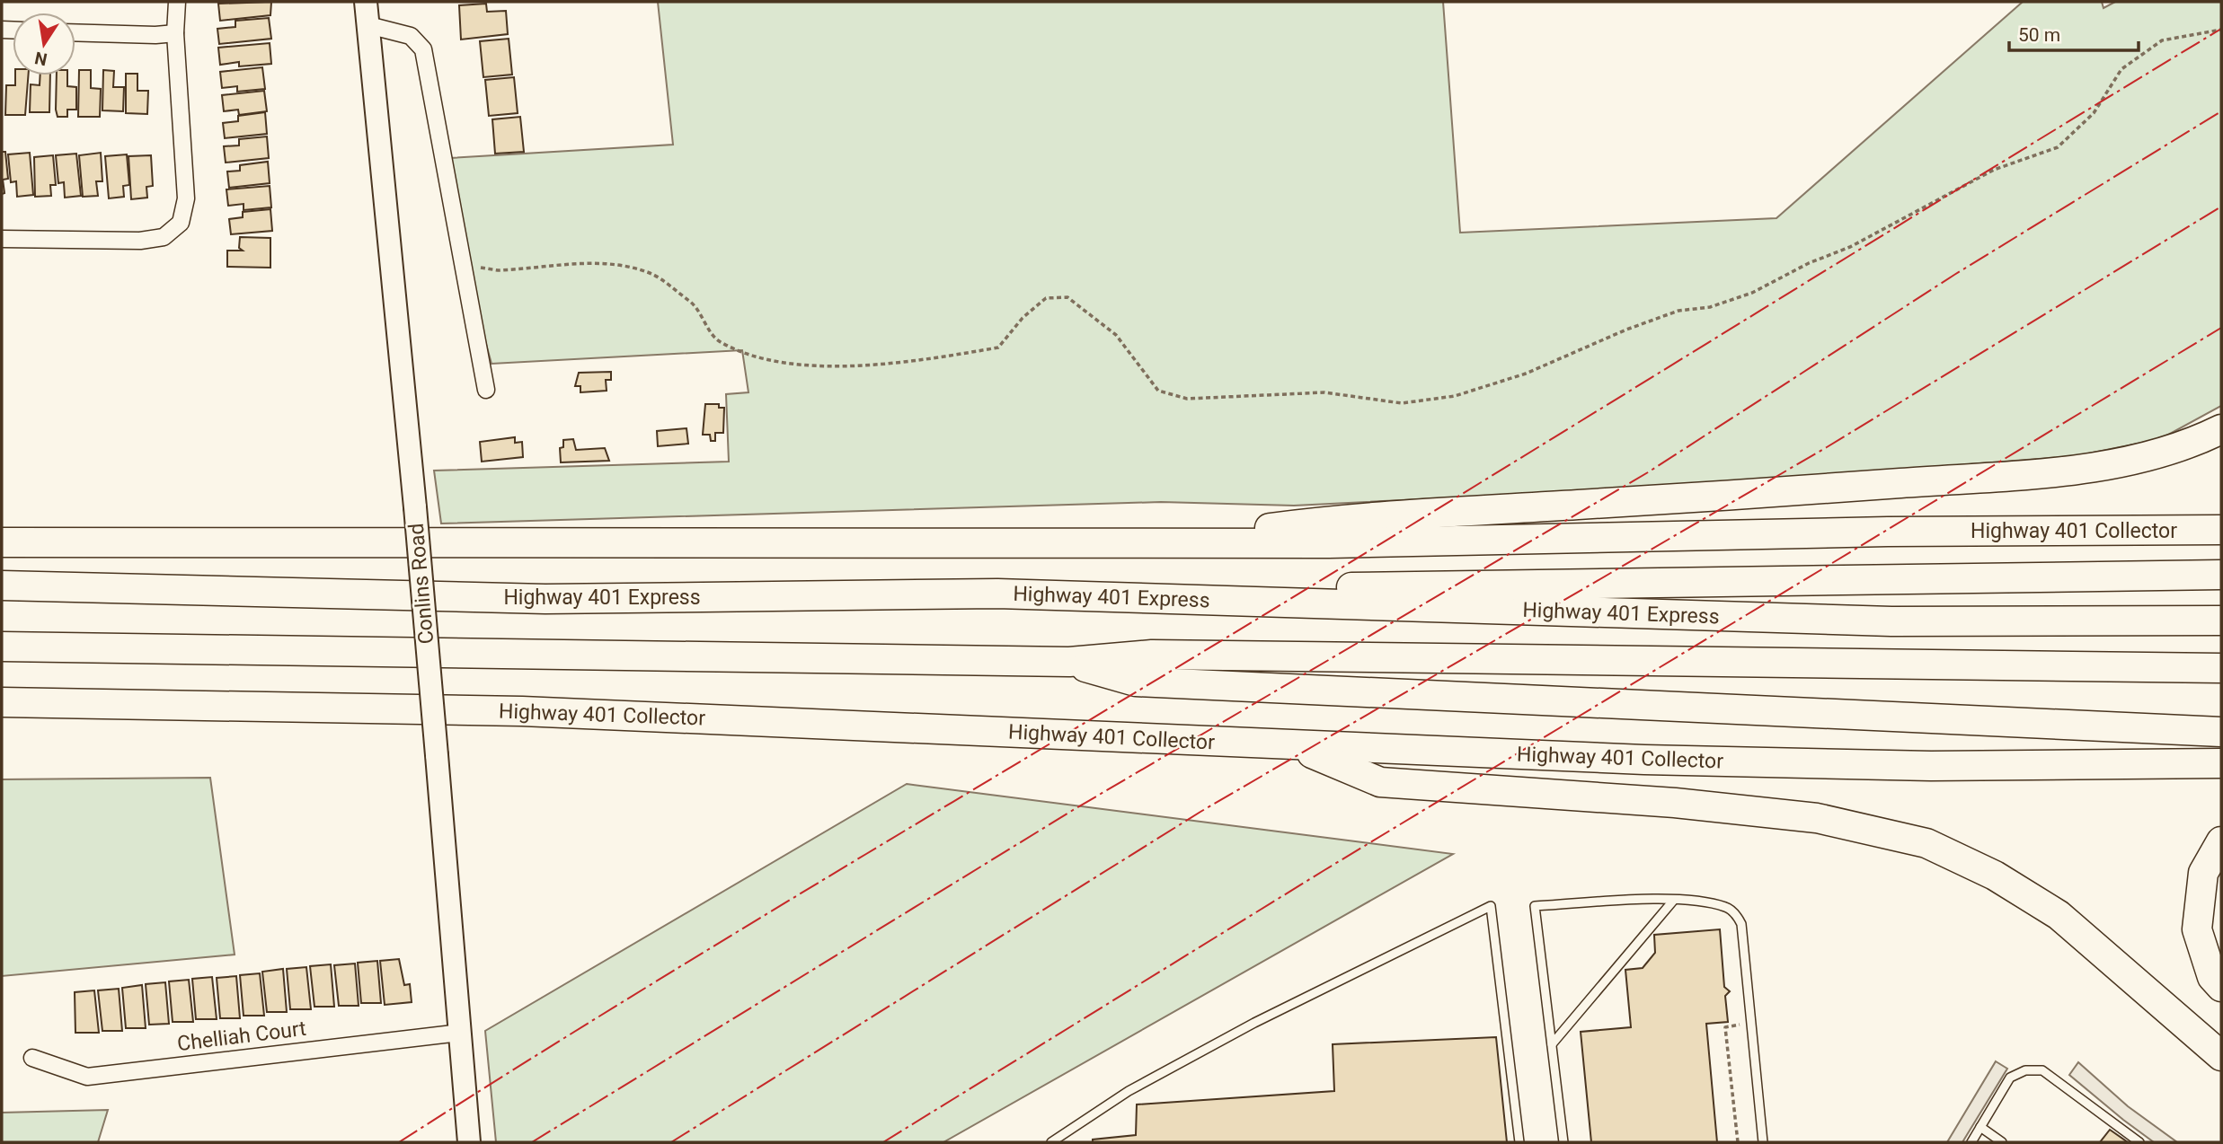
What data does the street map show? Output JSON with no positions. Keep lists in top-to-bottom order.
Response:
{
  "streets": {
    "highway": ["Highway 401 Collector", "Highway 401 Express"],
    "street": ["Conlins Road", "Chelliah Court"]
  },
  "crossings": [
    ["Conlins Road", "Chelliah Court"]
  ],
  "scale_bar": "50 m",
  "north": "bottom"
}
